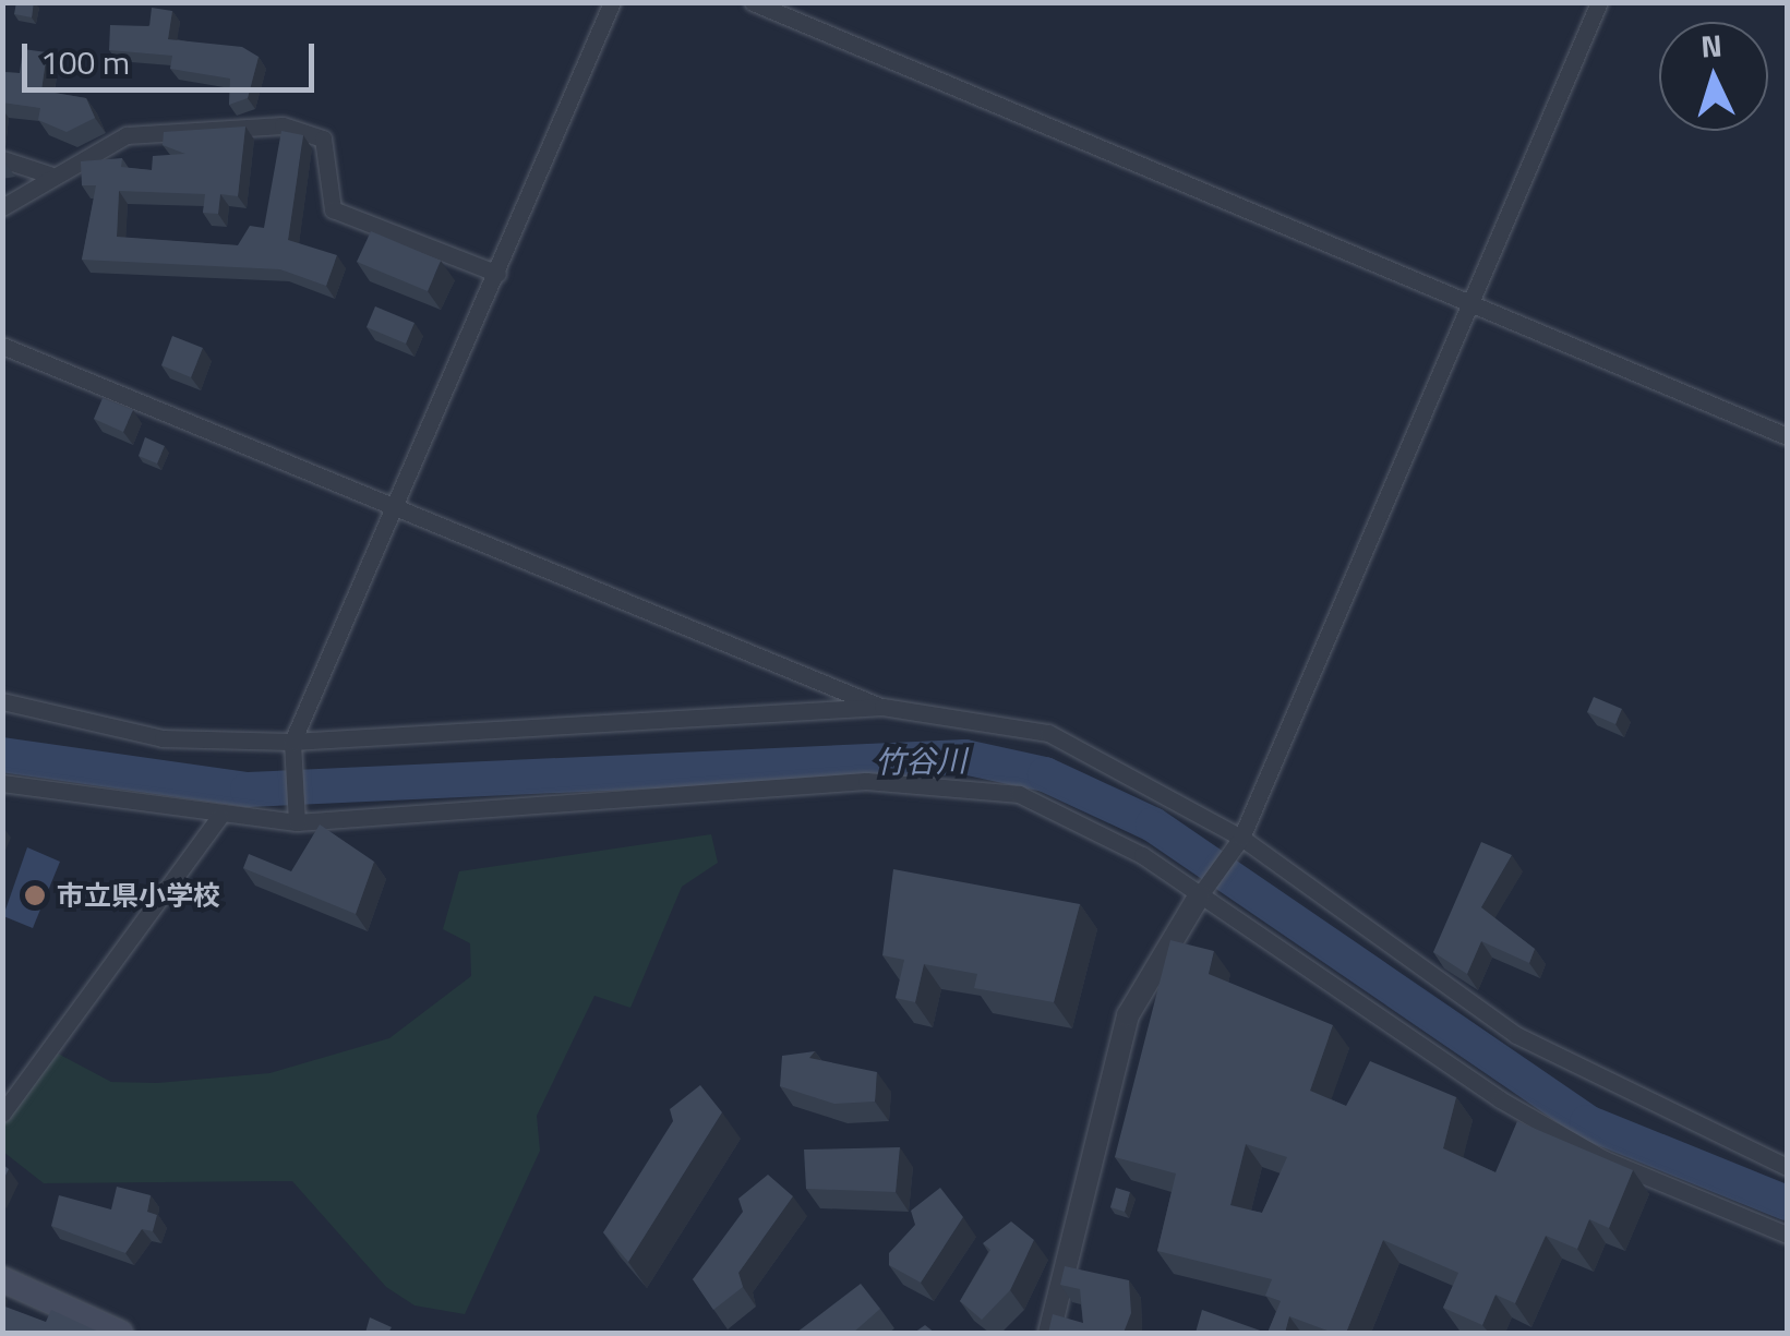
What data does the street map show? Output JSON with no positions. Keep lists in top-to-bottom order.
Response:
{
  "water": ["竹谷川"],
  "places": ["市立県小学校"],
  "scale_bar": "100 m",
  "north": "top"
}
